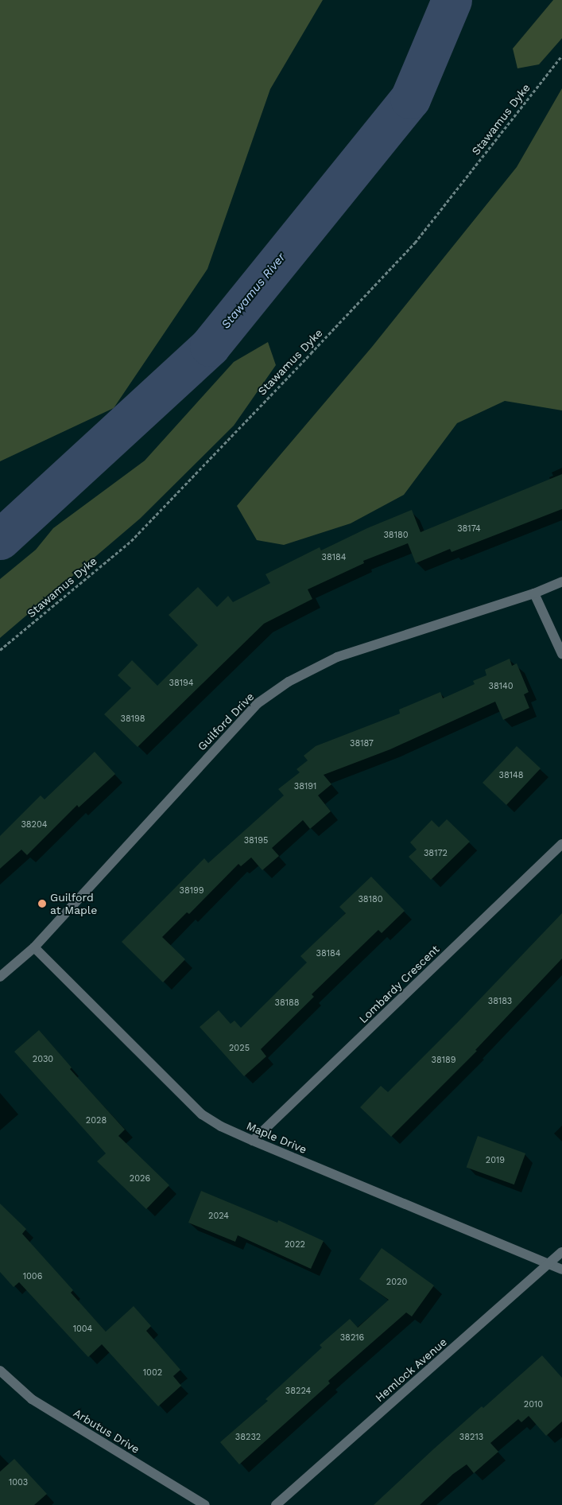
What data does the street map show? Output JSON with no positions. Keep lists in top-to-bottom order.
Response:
{
  "streets": {
    "street": [
      "Guilford Drive",
      "Lombardy Crescent",
      "Maple Drive",
      "Hemlock Avenue",
      "Arbutus Drive"
    ],
    "path": ["Stawamus Dyke"]
  },
  "crossings": [
    ["Guilford Drive", "Maple Drive"],
    ["Lombardy Crescent", "Maple Drive"],
    ["Maple Drive", "Hemlock Avenue"]
  ],
  "water": ["Stawamus River"],
  "places": ["Guilford at Maple"],
  "house_numbers": [
    "38174",
    "38180",
    "38184",
    "38194",
    "38140",
    "38198",
    "38187",
    "38148",
    "38191",
    "38204",
    "38195",
    "38172",
    "38199",
    "38180",
    "38184",
    "38183",
    "38188",
    "2025",
    "2030",
    "38189",
    "2028",
    "2019",
    "2026",
    "2024",
    "2022",
    "1006",
    "2020",
    "1004",
    "38216",
    "1002",
    "38224",
    "2010",
    "38232",
    "38213",
    "1003"
  ]
}
